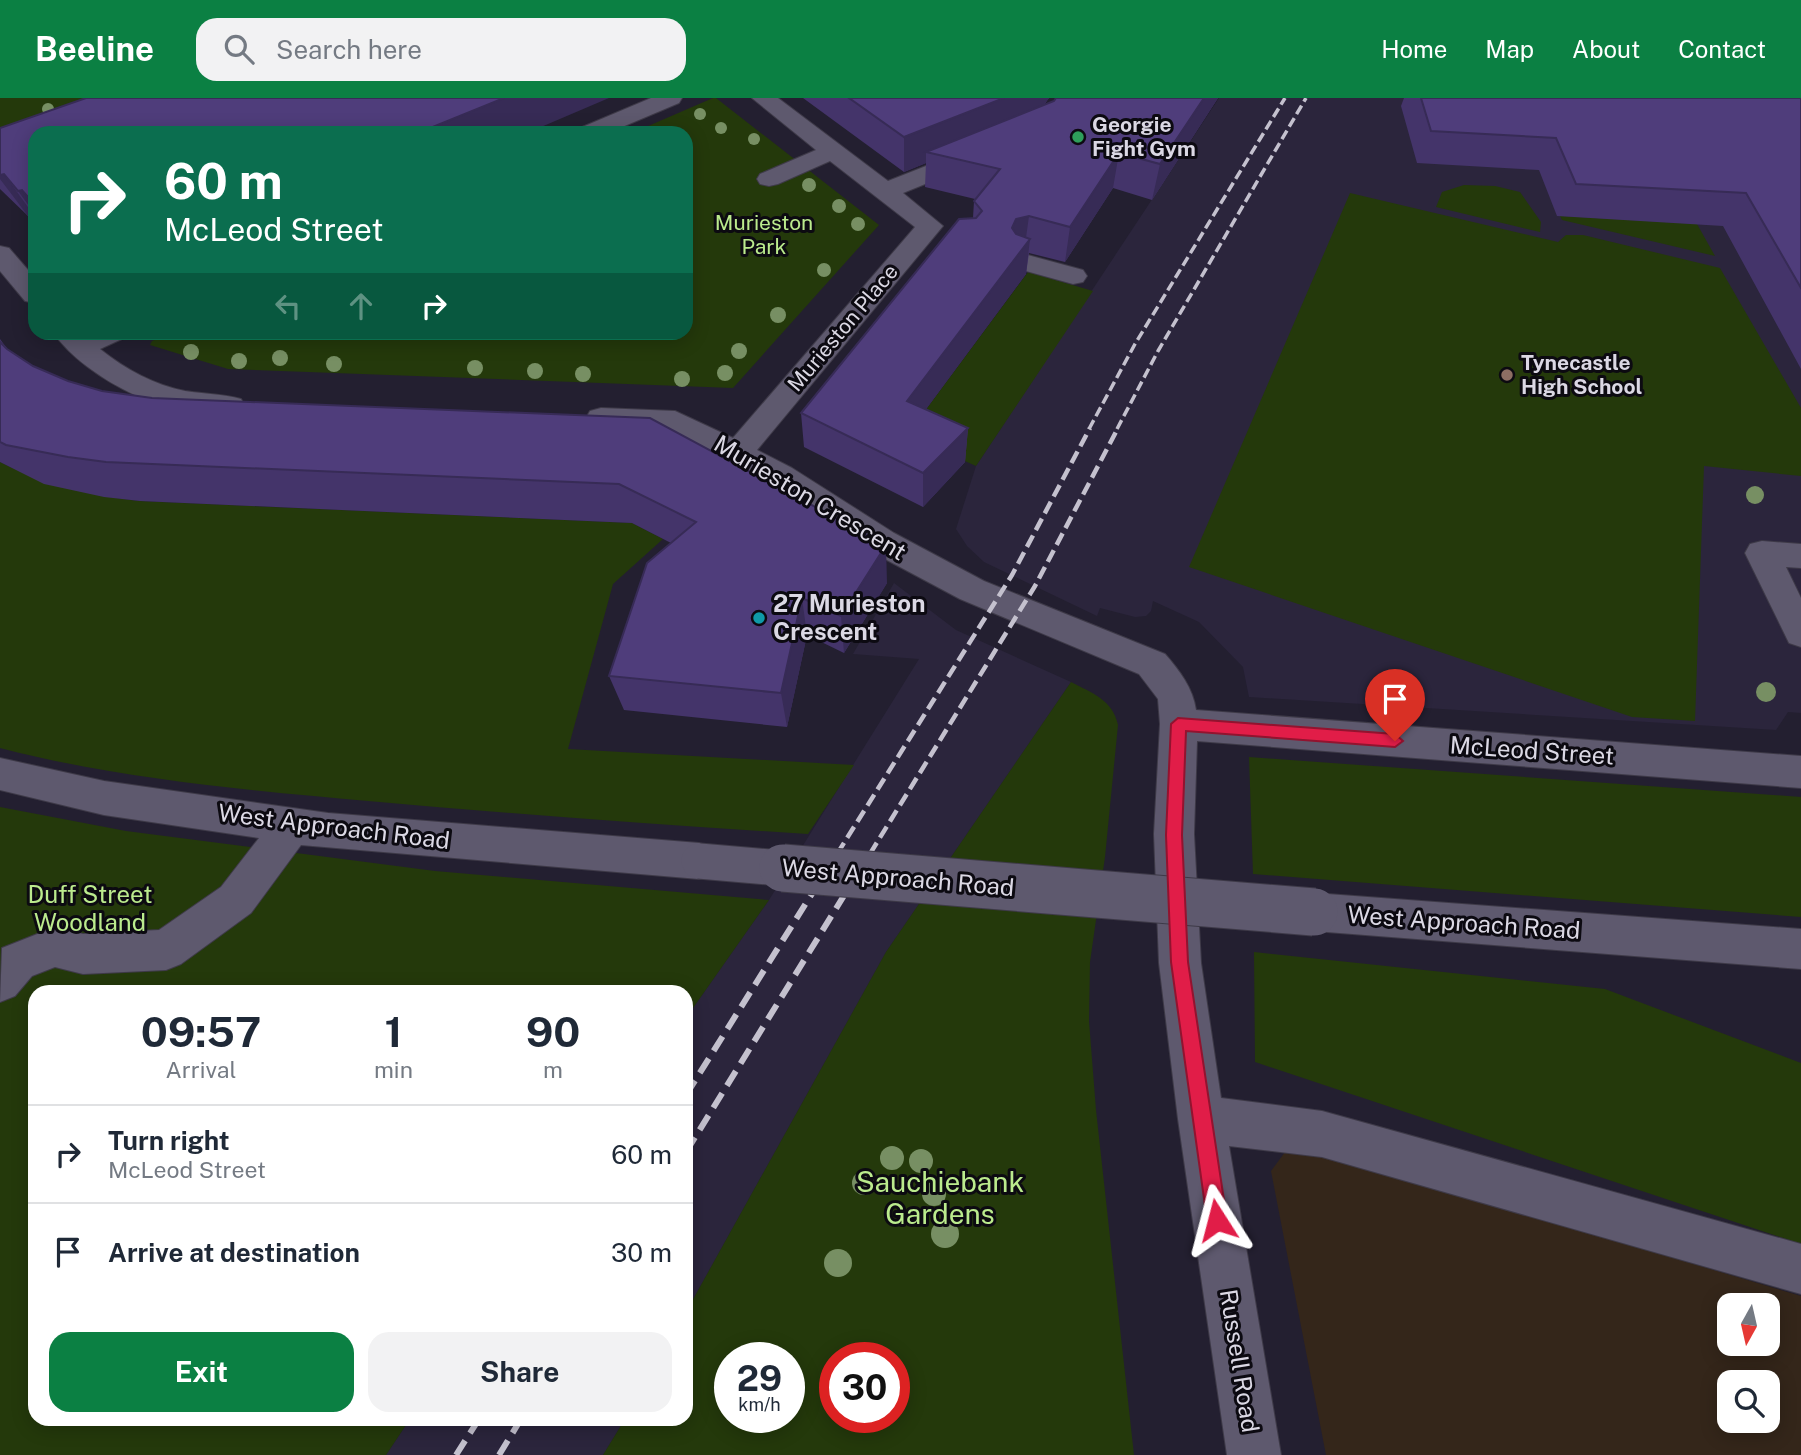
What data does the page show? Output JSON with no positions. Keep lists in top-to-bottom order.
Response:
{
  "streets": {
    "street": [
      "Murieston Place",
      "Murieston Crescent",
      "McLeod Street",
      "West Approach Road",
      "Russell Road"
    ]
  },
  "crossings": [
    ["Murieston Place", "Murieston Crescent"],
    ["Murieston Crescent", "McLeod Street"],
    ["Murieston Crescent", "Russell Road"],
    ["McLeod Street", "Russell Road"]
  ],
  "parks": ["Murieston Park", "Duff Street Woodland", "Sauchiebank Gardens"],
  "places": ["Georgie Fight Gym", "Tynecastle High School", "27 Murieston Crescent"],
  "north": "bottom",
  "page": {
    "header": "Beeline",
    "search": "Search here",
    "nav": [
      "Home",
      "Map",
      "About",
      "Contact"
    ],
    "turn": ["60 m", "McLeod Street"],
    "eta": [
      "09:57",
      "Arrival",
      "1",
      "min",
      "90",
      "m"
    ],
    "list": [
      {
        "name": "Turn right",
        "note": "McLeod Street",
        "value": "60 m"
      },
      {
        "name": "Arrive at destination",
        "value": "30 m"
      }
    ],
    "buttons": ["Exit", "Share"],
    "speed": "29 km/h",
    "limit": "30"
  }
}
